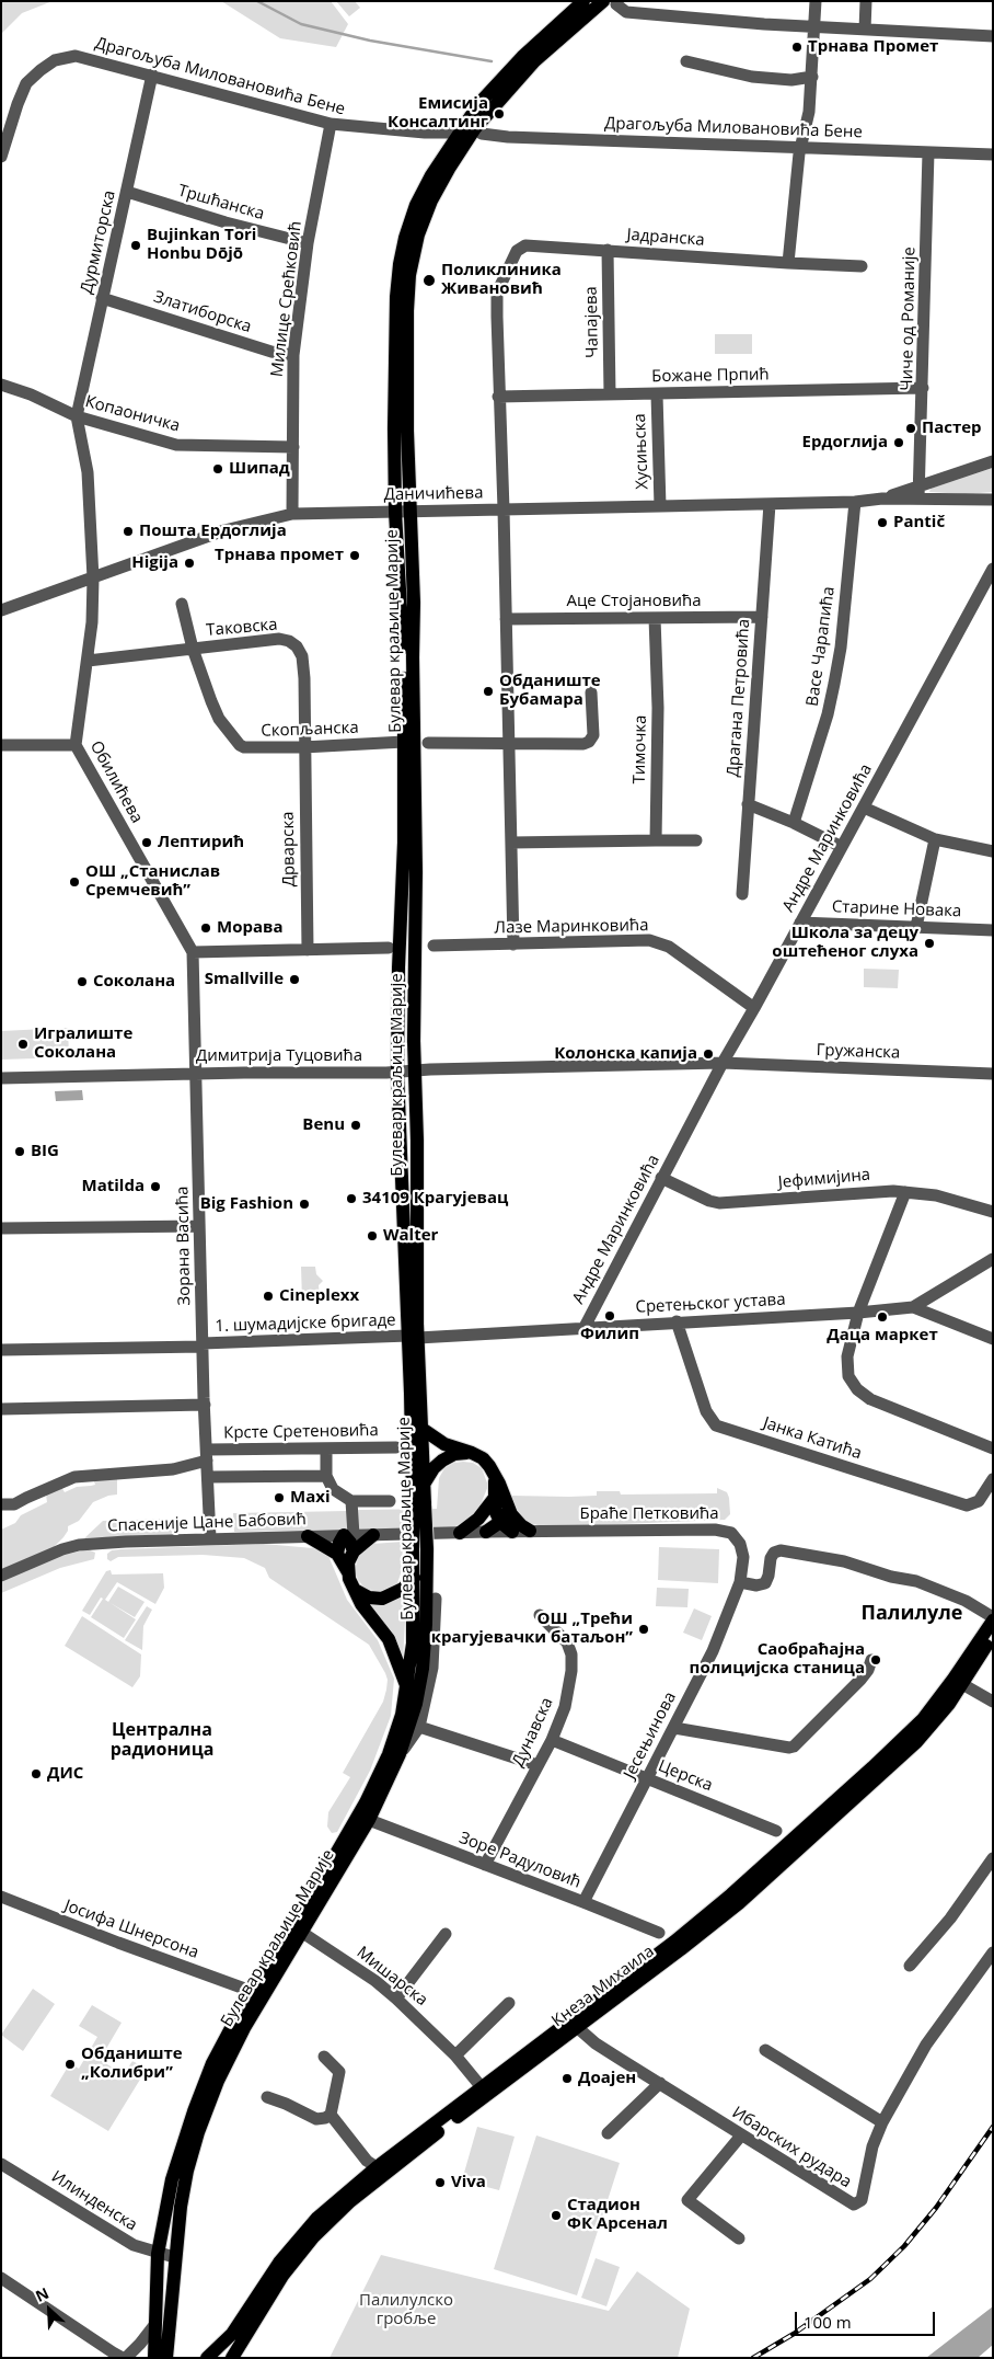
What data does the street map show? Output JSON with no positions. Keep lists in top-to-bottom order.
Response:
{
  "streets": {
    "main road": ["Булевар краљице Марије", "Кнеза Михаила"],
    "street": [
      "Драгољуба Миловановића Бене",
      "Тршћанска",
      "Јадранска",
      "Дурмиторска",
      "Милице Срећковић",
      "Златиборска",
      "Чиче од Романије",
      "Чапајева",
      "Божане Прпић",
      "Копаоничка",
      "Хусињска",
      "Даничићева",
      "Аце Стојановића",
      "Таковска",
      "Васе Чарапића",
      "Драгана Петровића",
      "Скопљанска",
      "Тимочка",
      "Обилићева",
      "Андре Маринковића",
      "Дрварска",
      "Старине Новака",
      "Лазе Маринковића",
      "Гружанска",
      "Димитрија Туцовића",
      "Јефимијина",
      "Зорана Васића",
      "Сретењског устава",
      "1. шумадијске бригаде",
      "Крсте Сретеновића",
      "Јанка Катића",
      "Браће Петковића",
      "Спасеније Цане Бабовић",
      "Дунавска",
      "Јесењинова",
      "Церска",
      "Зоре Радуловић",
      "Јосифа Шнерсона",
      "Мишарска",
      "Ибарских рудара",
      "Илинденска"
    ]
  },
  "crossings": [
    ["Драгољуба Миловановића Бене", "Дурмиторска"],
    ["Драгољуба Миловановића Бене", "Милице Срећковић"],
    ["Драгољуба Миловановића Бене", "Чиче од Романије"],
    ["Драгољуба Миловановића Бене", "Булевар краљице Марије"],
    ["Тршћанска", "Дурмиторска"],
    ["Тршћанска", "Милице Срећковић"],
    ["Јадранска", "Чапајева"],
    ["Јадранска", "Божане Прпић"],
    ["Дурмиторска", "Златиборска"],
    ["Дурмиторска", "Копаоничка"],
    ["Дурмиторска", "Обилићева"],
    ["Милице Срећковић", "Златиборска"],
    ["Милице Срећковић", "Копаоничка"],
    ["Милице Срећковић", "Даничићева"],
    ["Чиче од Романије", "Божане Прпић"],
    ["Чиче од Романије", "Даничићева"],
    ["Чапајева", "Божане Прпић"],
    ["Божане Прпић", "Хусињска"],
    ["Копаоничка", "Обилићева"],
    ["Хусињска", "Даничићева"],
    ["Даничићева", "Булевар краљице Марије"],
    ["Даничићева", "Васе Чарапића"],
    ["Даничићева", "Драгана Петровића"],
    ["Даничићева", "Обилићева"],
    ["Аце Стојановића", "Драгана Петровића"],
    ["Аце Стојановића", "Тимочка"],
    ["Таковска", "Скопљанска"],
    ["Таковска", "Обилићева"],
    ["Таковска", "Дрварска"],
    ["Булевар краљице Марије", "Скопљанска"],
    ["Булевар краљице Марије", "Димитрија Туцовића"],
    ["Булевар краљице Марије", "Сретењског устава"],
    ["Булевар краљице Марије", "1. шумадијске бригаде"],
    ["Булевар краљице Марије", "Зоре Радуловић"],
    ["Булевар краљице Марије", "Јосифа Шнерсона"],
    ["Булевар краљице Марије", "Мишарска"],
    ["Булевар краљице Марије", "Илинденска"],
    ["Скопљанска", "Дрварска"],
    ["Обилићева", "Зорана Васића"],
    ["Андре Маринковића", "Старине Новака"],
    ["Андре Маринковића", "Лазе Маринковића"],
    ["Андре Маринковића", "Гружанска"],
    ["Андре Маринковића", "Димитрија Туцовића"],
    ["Андре Маринковића", "Јефимијина"],
    ["Андре Маринковића", "Сретењског устава"],
    ["Гружанска", "Димитрија Туцовића"],
    ["Димитрија Туцовића", "Зорана Васића"],
    ["Зорана Васића", "1. шумадијске бригаде"],
    ["Зорана Васића", "Крсте Сретеновића"],
    ["Зорана Васића", "Спасеније Цане Бабовић"],
    ["Сретењског устава", "1. шумадијске бригаде"],
    ["Сретењског устава", "Јанка Катића"],
    ["Браће Петковића", "Спасеније Цане Бабовић"],
    ["Браће Петковића", "Јесењинова"],
    ["Дунавска", "Церска"],
    ["Дунавска", "Зоре Радуловић"],
    ["Јесењинова", "Церска"],
    ["Јесењинова", "Зоре Радуловић"],
    ["Мишарска", "Кнеза Михаила"],
    ["Кнеза Михаила", "Ибарских рудара"]
  ],
  "districts": ["Палилуле", "Централна радионица"],
  "parks": ["Палилулско гробље"],
  "places": [
    "Трнава Промет",
    "Емисија Консалтинг",
    "Bujinkan Tori Honbu Dōjō",
    "Поликлиника Живановић",
    "Пастер",
    "Ердоглија",
    "Шипад",
    "Pantič",
    "Пошта Ердоглија",
    "Трнава промет",
    "Higija",
    "Обданиште Бубамара",
    "Лептирић",
    "ОШ „Станислав Сремчевић”",
    "Морава",
    "Школа за децу оштећеног слуха",
    "Smallville",
    "Соколана",
    "Игралиште Соколана",
    "Колонска капија",
    "Benu",
    "BIG",
    "Matilda",
    "34109 Крагујевац",
    "Big Fashion",
    "Walter",
    "Cineplexx",
    "Филип",
    "Даца маркет",
    "Maxi",
    "ОШ „Трећи крагујевачки батаљон”",
    "Саобраћајна полицијска станица",
    "ДИС",
    "Обданиште „Колибри”",
    "Доајен",
    "Viva",
    "Стадион ФК Арсенал"
  ],
  "scale_bar": "100 m",
  "north": "top left"
}
